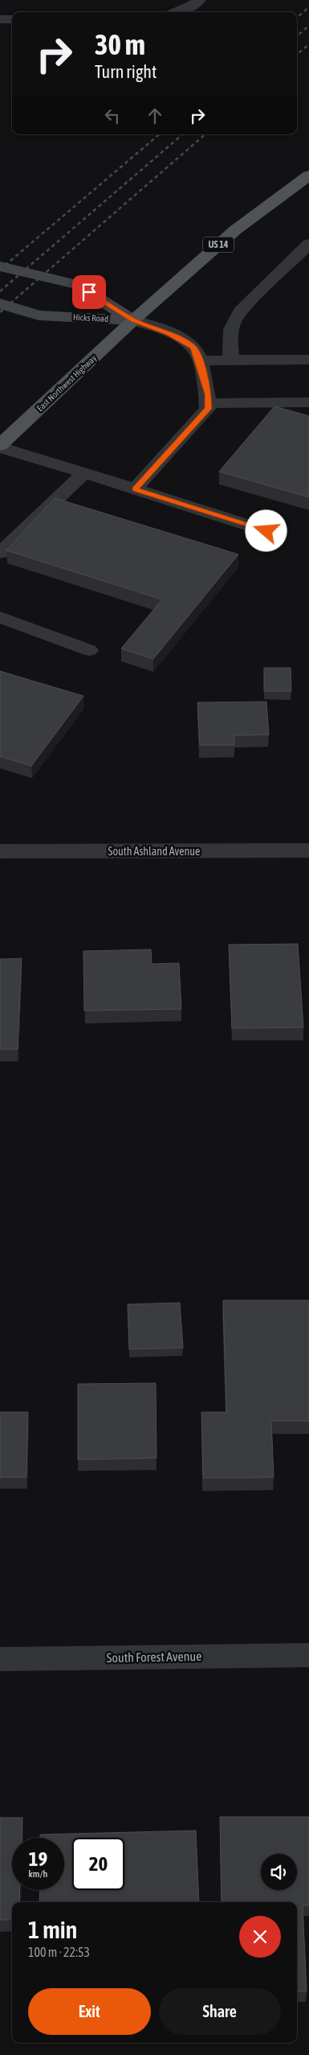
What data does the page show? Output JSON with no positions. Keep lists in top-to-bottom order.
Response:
{
  "streets": {
    "main road": ["US 14", "Hicks Road", "East Northwest Highway"],
    "street": ["South Ashland Avenue", "South Forest Avenue"]
  },
  "crossings": [
    ["US 14", "Hicks Road"],
    ["US 14", "East Northwest Highway"],
    ["Hicks Road", "East Northwest Highway"]
  ],
  "page": {
    "turn": ["30 m", "Turn right"],
    "speed": "19 km/h",
    "limit": "20",
    "heading": ["1 min", "100 m · 22:53"],
    "buttons": ["Exit", "Share"]
  }
}
